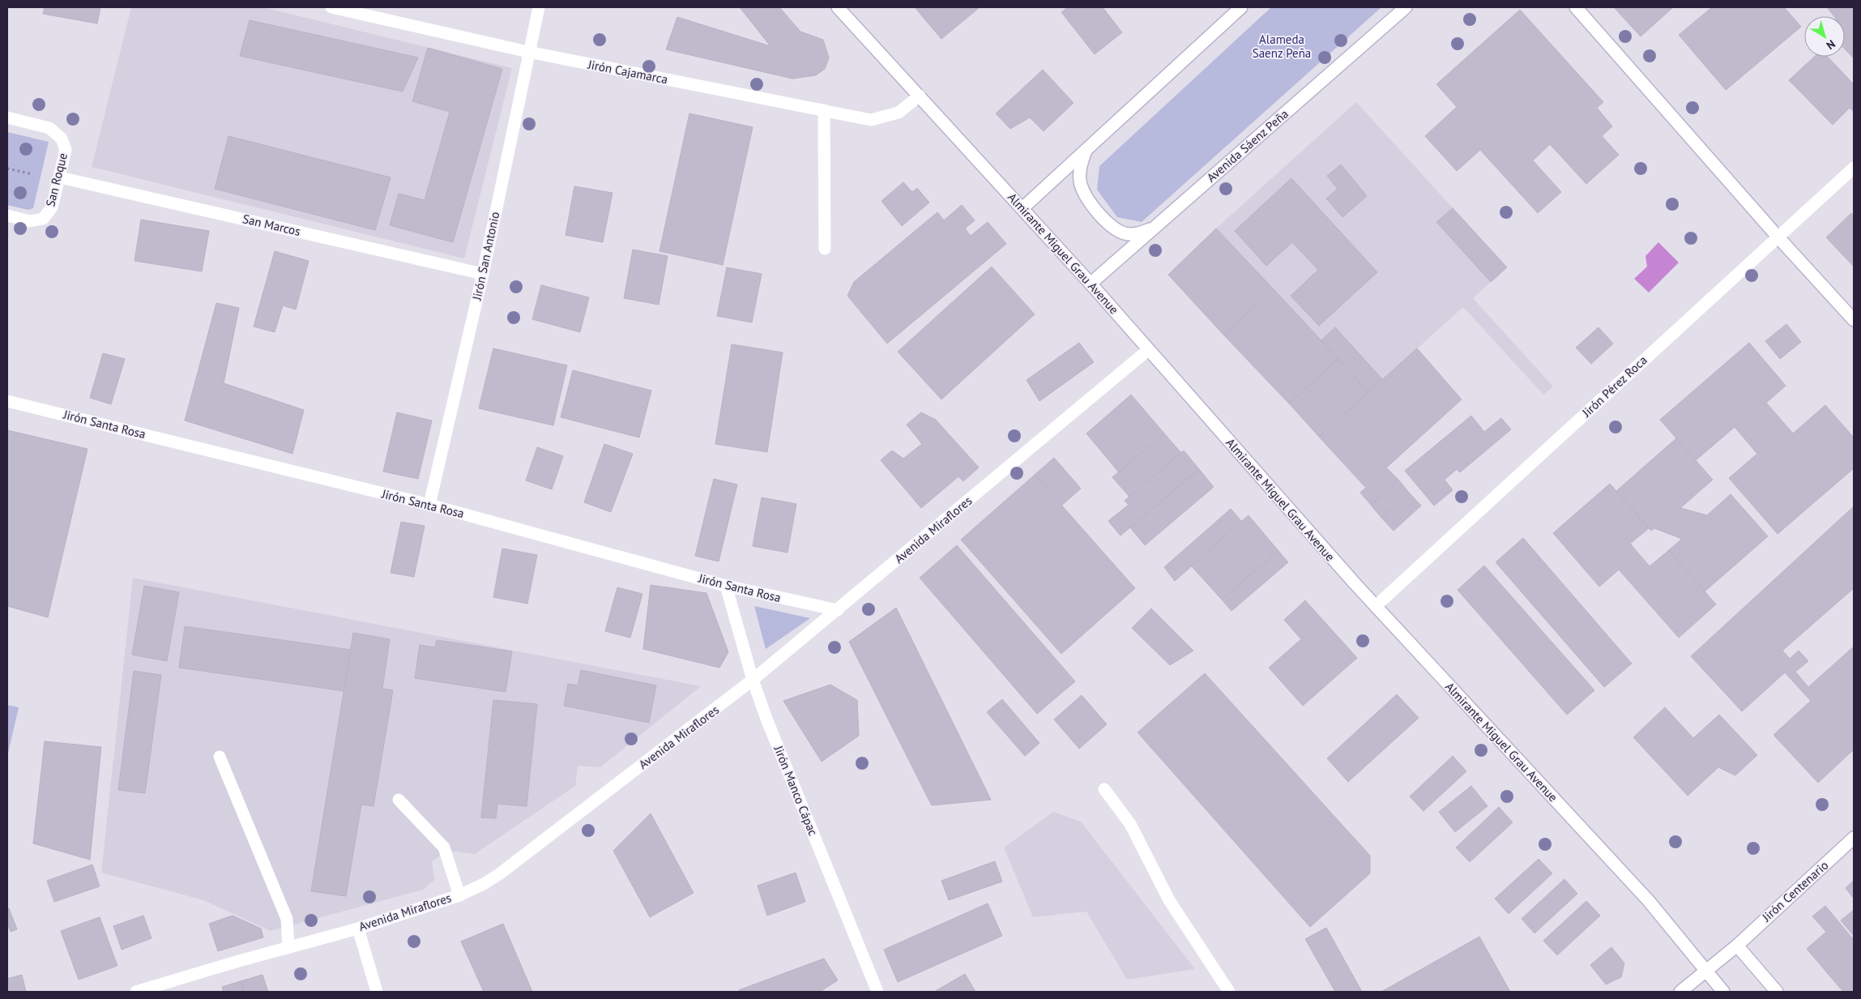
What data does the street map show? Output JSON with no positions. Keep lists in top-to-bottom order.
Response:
{
  "streets": {
    "street": [
      "Jirón Cajamarca",
      "Avenida Sáenz Peña",
      "San Roque",
      "San Marcos",
      "Almirante Miguel Grau Avenue",
      "Jirón San Antonio",
      "Jirón Pérez Roca",
      "Jirón Santa Rosa",
      "Avenida Miraflores",
      "Jirón Manco Cápac",
      "Jirón Centenario"
    ]
  },
  "crossings": [
    ["Jirón Cajamarca", "Almirante Miguel Grau Avenue"],
    ["Jirón Cajamarca", "Jirón San Antonio"],
    ["Avenida Sáenz Peña", "Almirante Miguel Grau Avenue"],
    ["San Roque", "San Marcos"],
    ["San Marcos", "Jirón San Antonio"],
    ["Almirante Miguel Grau Avenue", "Jirón Pérez Roca"],
    ["Almirante Miguel Grau Avenue", "Avenida Miraflores"],
    ["Almirante Miguel Grau Avenue", "Jirón Centenario"],
    ["Jirón San Antonio", "Jirón Santa Rosa"],
    ["Jirón Santa Rosa", "Avenida Miraflores"],
    ["Jirón Santa Rosa", "Jirón Manco Cápac"],
    ["Avenida Miraflores", "Jirón Manco Cápac"]
  ],
  "parks": ["Alameda Saenz Peña"],
  "north": "bottom right"
}
